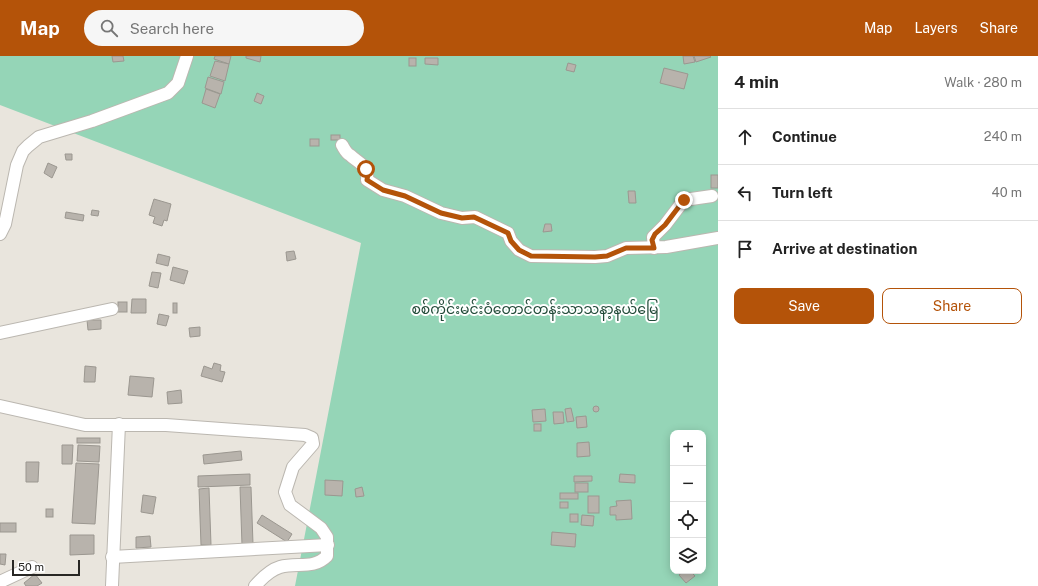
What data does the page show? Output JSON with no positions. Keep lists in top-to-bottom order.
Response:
{
  "parks": ["စစ်ကိုင်းမင်းဝံတောင်တန်းသာသနာ့နယ်မြေ"],
  "scale_bar": "50 m",
  "page": {
    "header": "Map",
    "search": "Search here",
    "nav": ["Map", "Layers", "Share"],
    "heading": ["4 min", "Walk · 280 m"],
    "list": [
      ["Continue", "240 m"],
      ["Turn left", "40 m"],
      "Arrive at destination"
    ],
    "buttons": ["Save", "Share"],
    "map_buttons": ["+", "−"],
    "scale": "50 m"
  }
}
